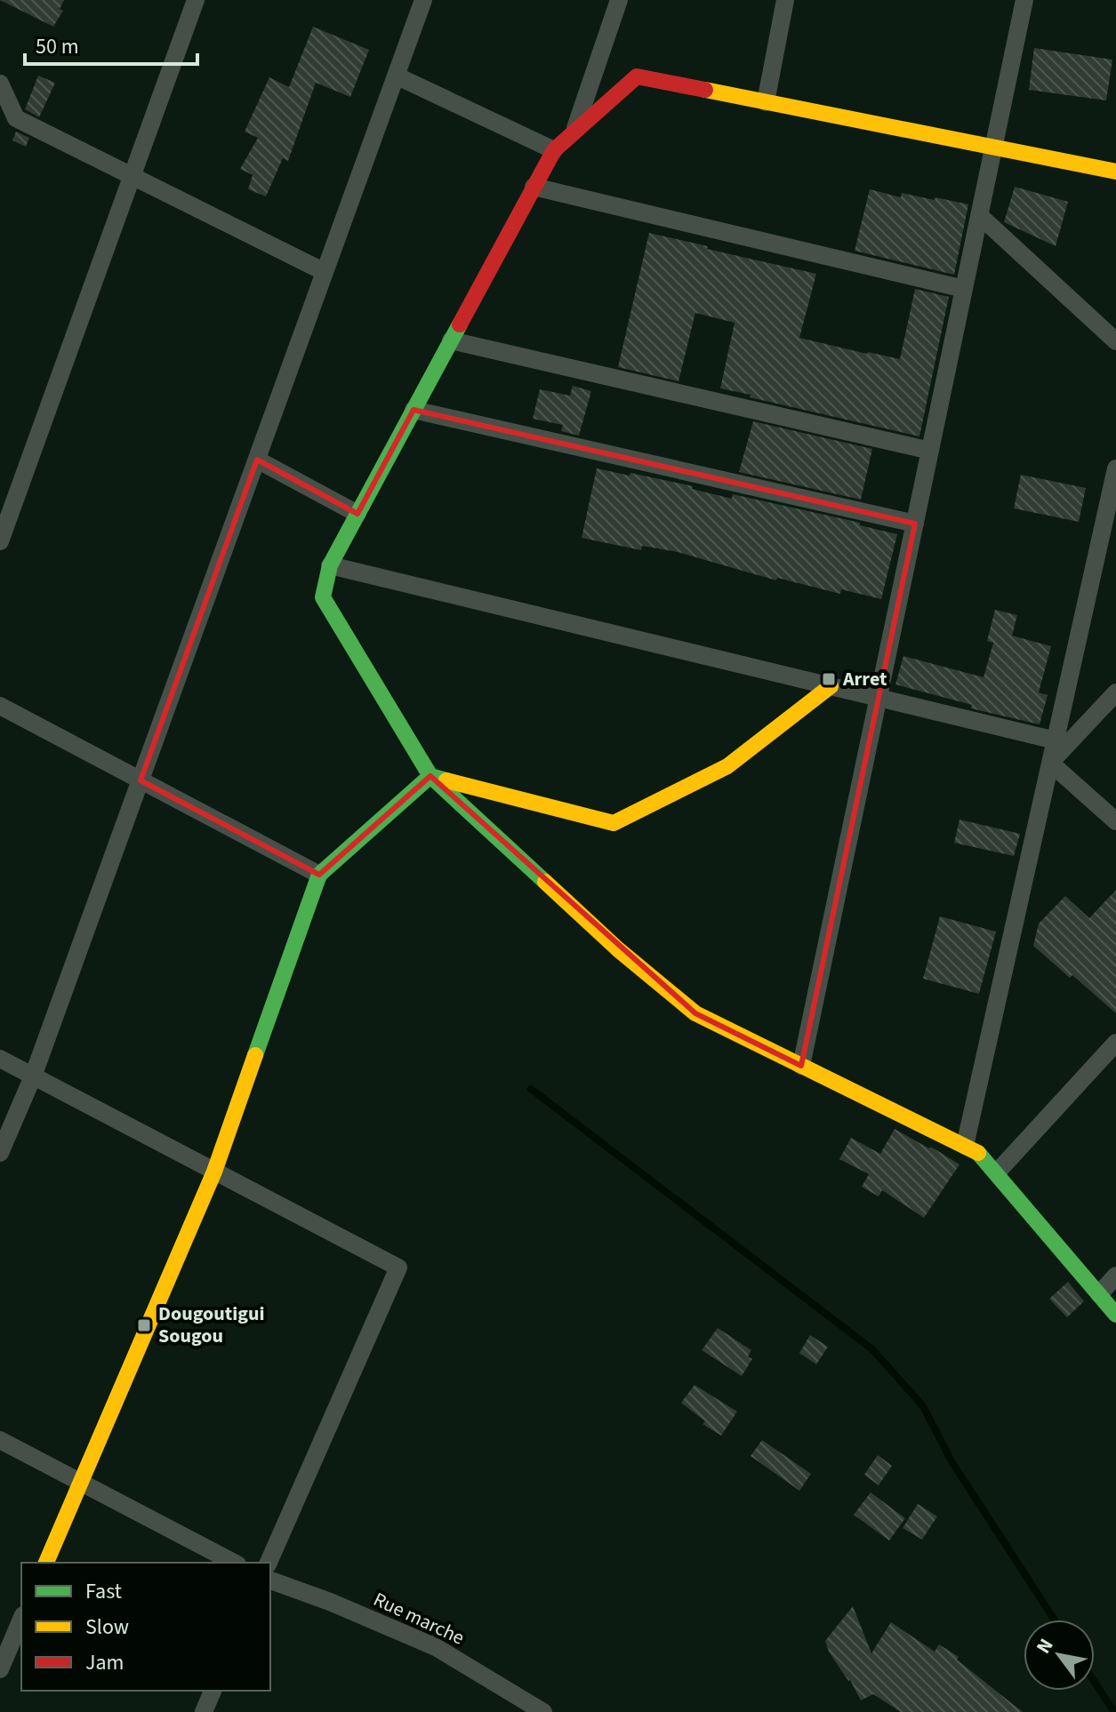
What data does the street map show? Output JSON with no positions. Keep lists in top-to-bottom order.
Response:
{
  "streets": {
    "street": ["Rue marche"]
  },
  "places": {
    "transit": ["Arret", "Dougoutigui Sougou"]
  },
  "legend": ["Fast", "Slow", "Jam"],
  "scale_bar": "50 m",
  "north": "top left"
}
